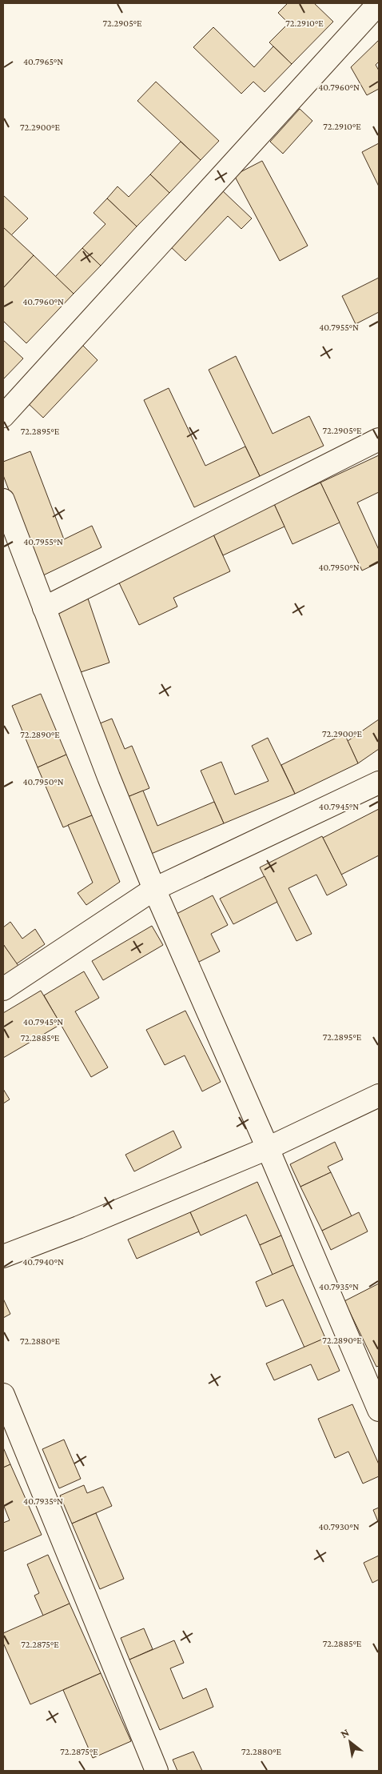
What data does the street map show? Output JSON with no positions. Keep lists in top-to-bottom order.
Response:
{
  "north": "top left",
  "coordinates": [
    "72.2905°E",
    "72.2910°E",
    "40.7965°N",
    "40.7960°N",
    "72.2900°E",
    "40.7955°N",
    "72.2895°E",
    "40.7950°N",
    "72.2890°E",
    "40.7945°N",
    "72.2885°E",
    "40.7940°N",
    "40.7935°N",
    "72.2880°E",
    "40.7930°N",
    "72.2875°E"
  ]
}
